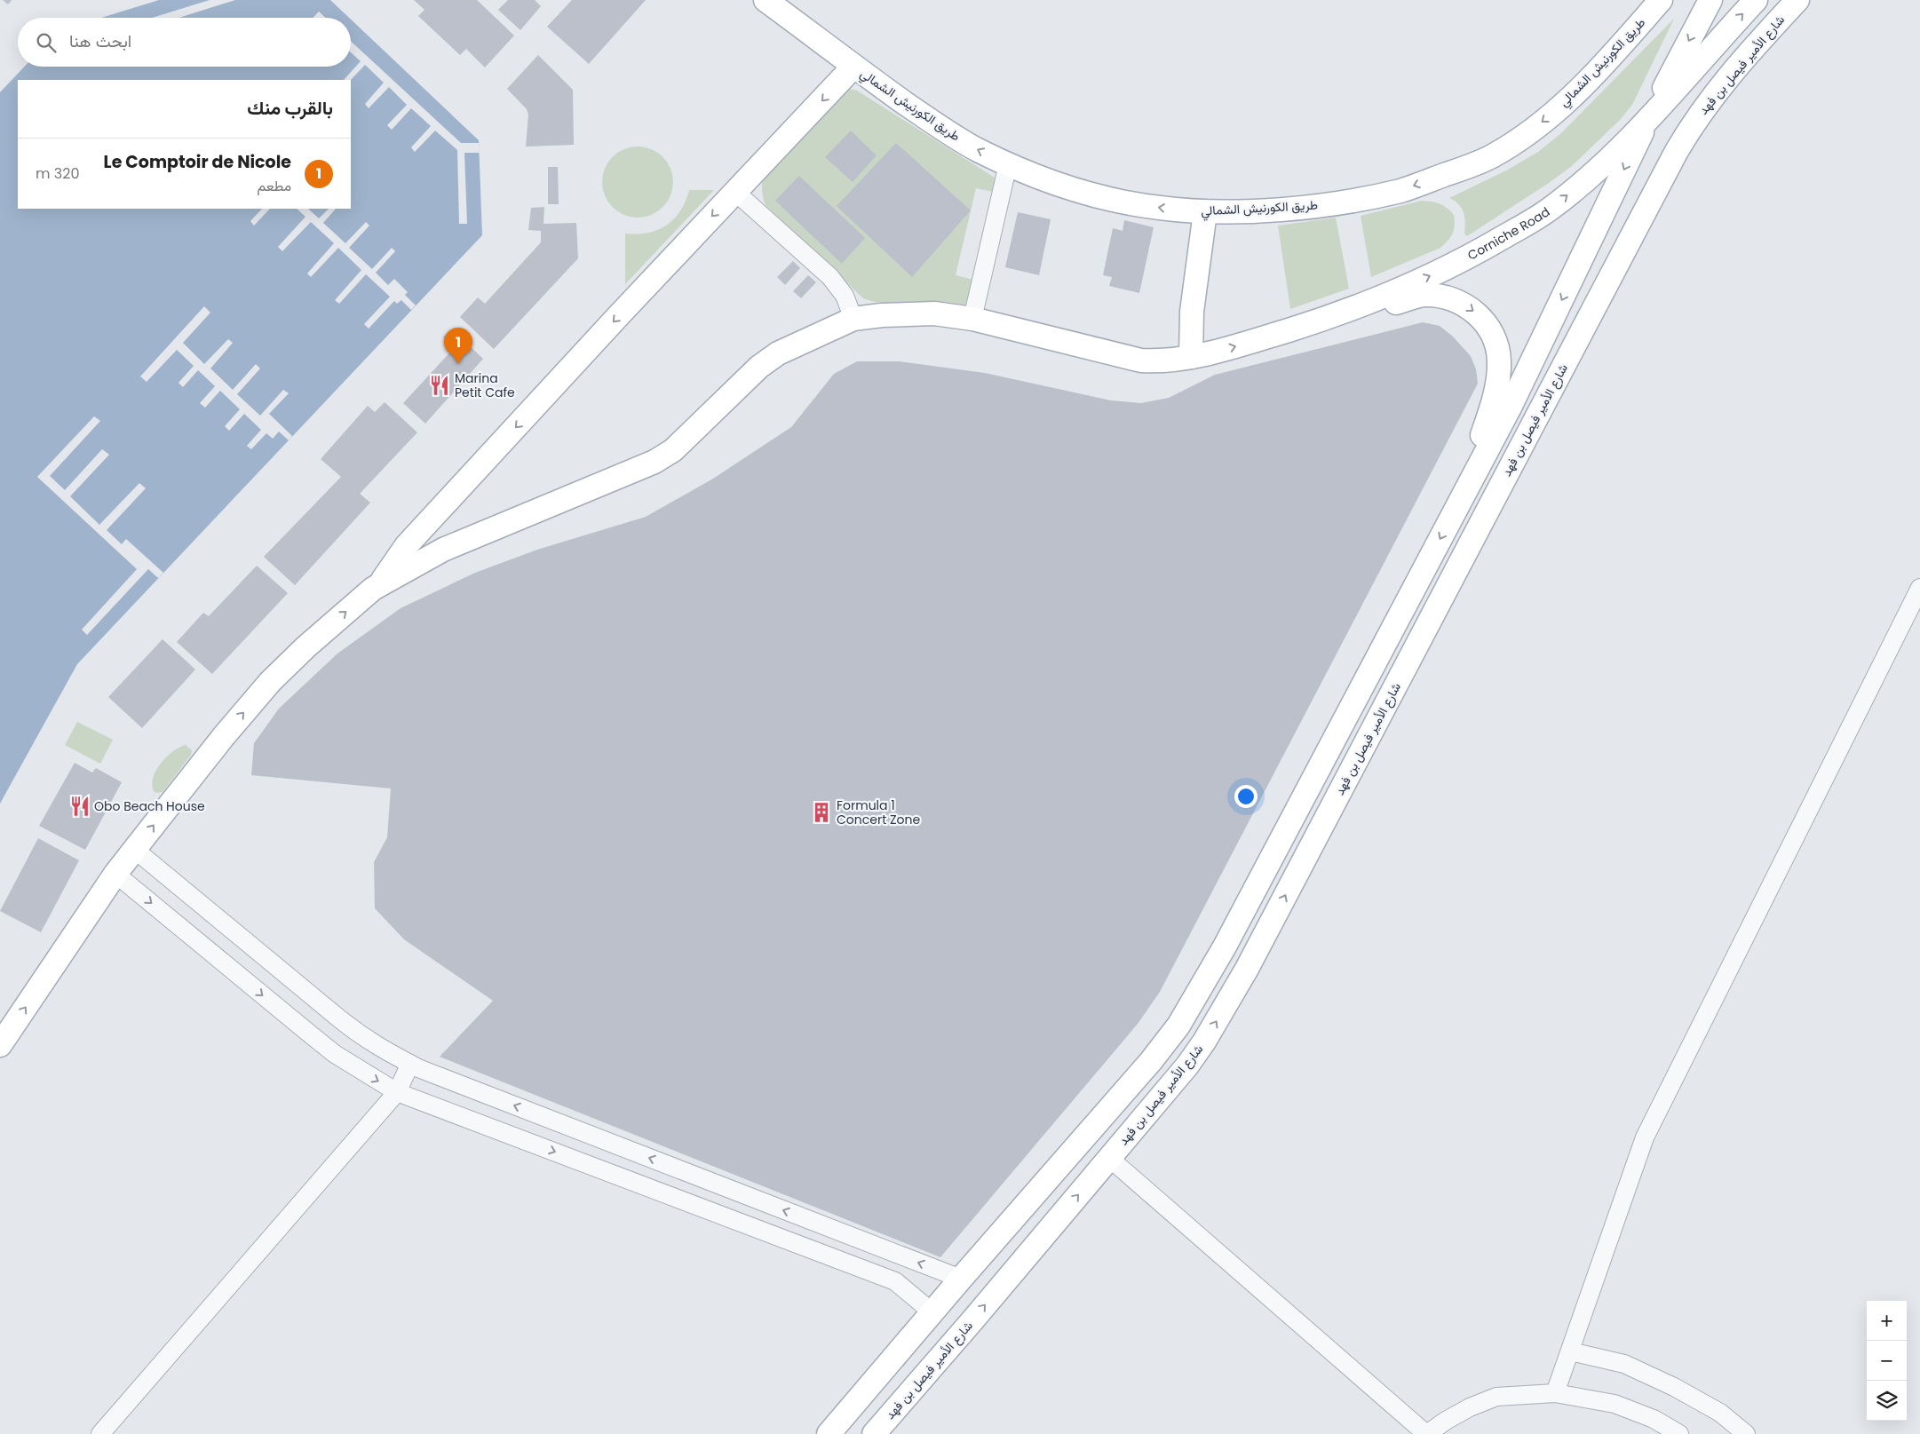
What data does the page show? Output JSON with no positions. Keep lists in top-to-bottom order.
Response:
{
  "streets": {
    "main road": ["طريق الكورنيش الشمالي", "شارع الأمير فيصل بن فهد", "Corniche Road"]
  },
  "one_way": ["طريق الكورنيش الشمالي", "Corniche Road"],
  "places": {
    "restaurant": ["Marina Petit Cafe", "Obo Beach House"],
    "building": ["Formula 1 Concert Zone"]
  },
  "page": {
    "search": "ابحث هنا",
    "heading": "بالقرب منك",
    "list": [
      {
        "mark": "1",
        "name": "Le Comptoir de Nicole",
        "note": "مطعم",
        "value": "320 m"
      }
    ],
    "pins": "1",
    "map_buttons": ["+", "−"]
  }
}
